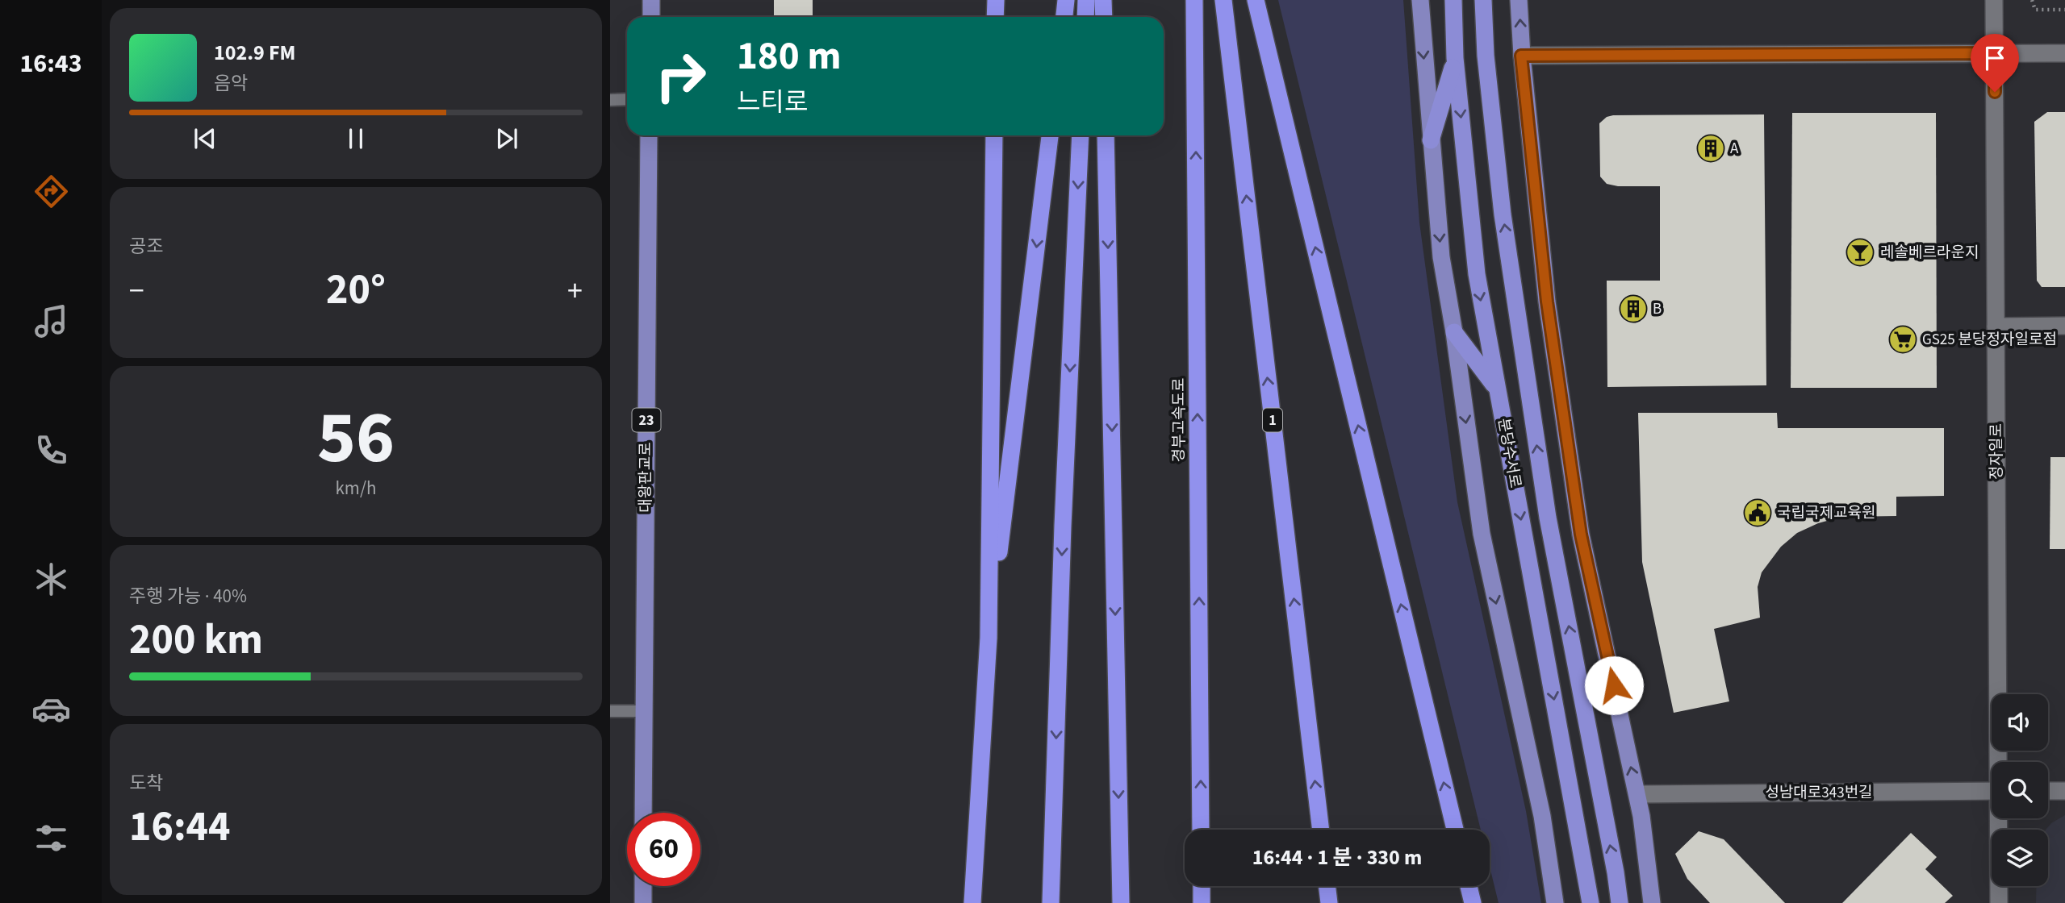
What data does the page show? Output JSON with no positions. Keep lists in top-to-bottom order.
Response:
{
  "streets": {
    "highway": ["경부고속도로", "1", "분당수서로"],
    "main road": ["23", "대왕판교로"],
    "street": ["정자일로", "성남대로343번길"]
  },
  "places": {
    "building": ["A", "B"],
    "bar": ["레솔베르라운지"],
    "supermarket": ["GS25 분당정자일로점"],
    "public building": ["국립국제교육원"]
  },
  "page": {
    "tabs": "16:43",
    "turn": ["180 m", "느티로"],
    "song": ["102.9 FM", "음악"],
    "tile": [
      "공조",
      ["56", "km/h"],
      ["주행 가능 · 40%", "200 km"],
      ["도착", "16:44"]
    ],
    "heat": ["−", "20°", "+"],
    "limit": "60",
    "trip": "16:44 · 1 분 · 330 m"
  }
}
